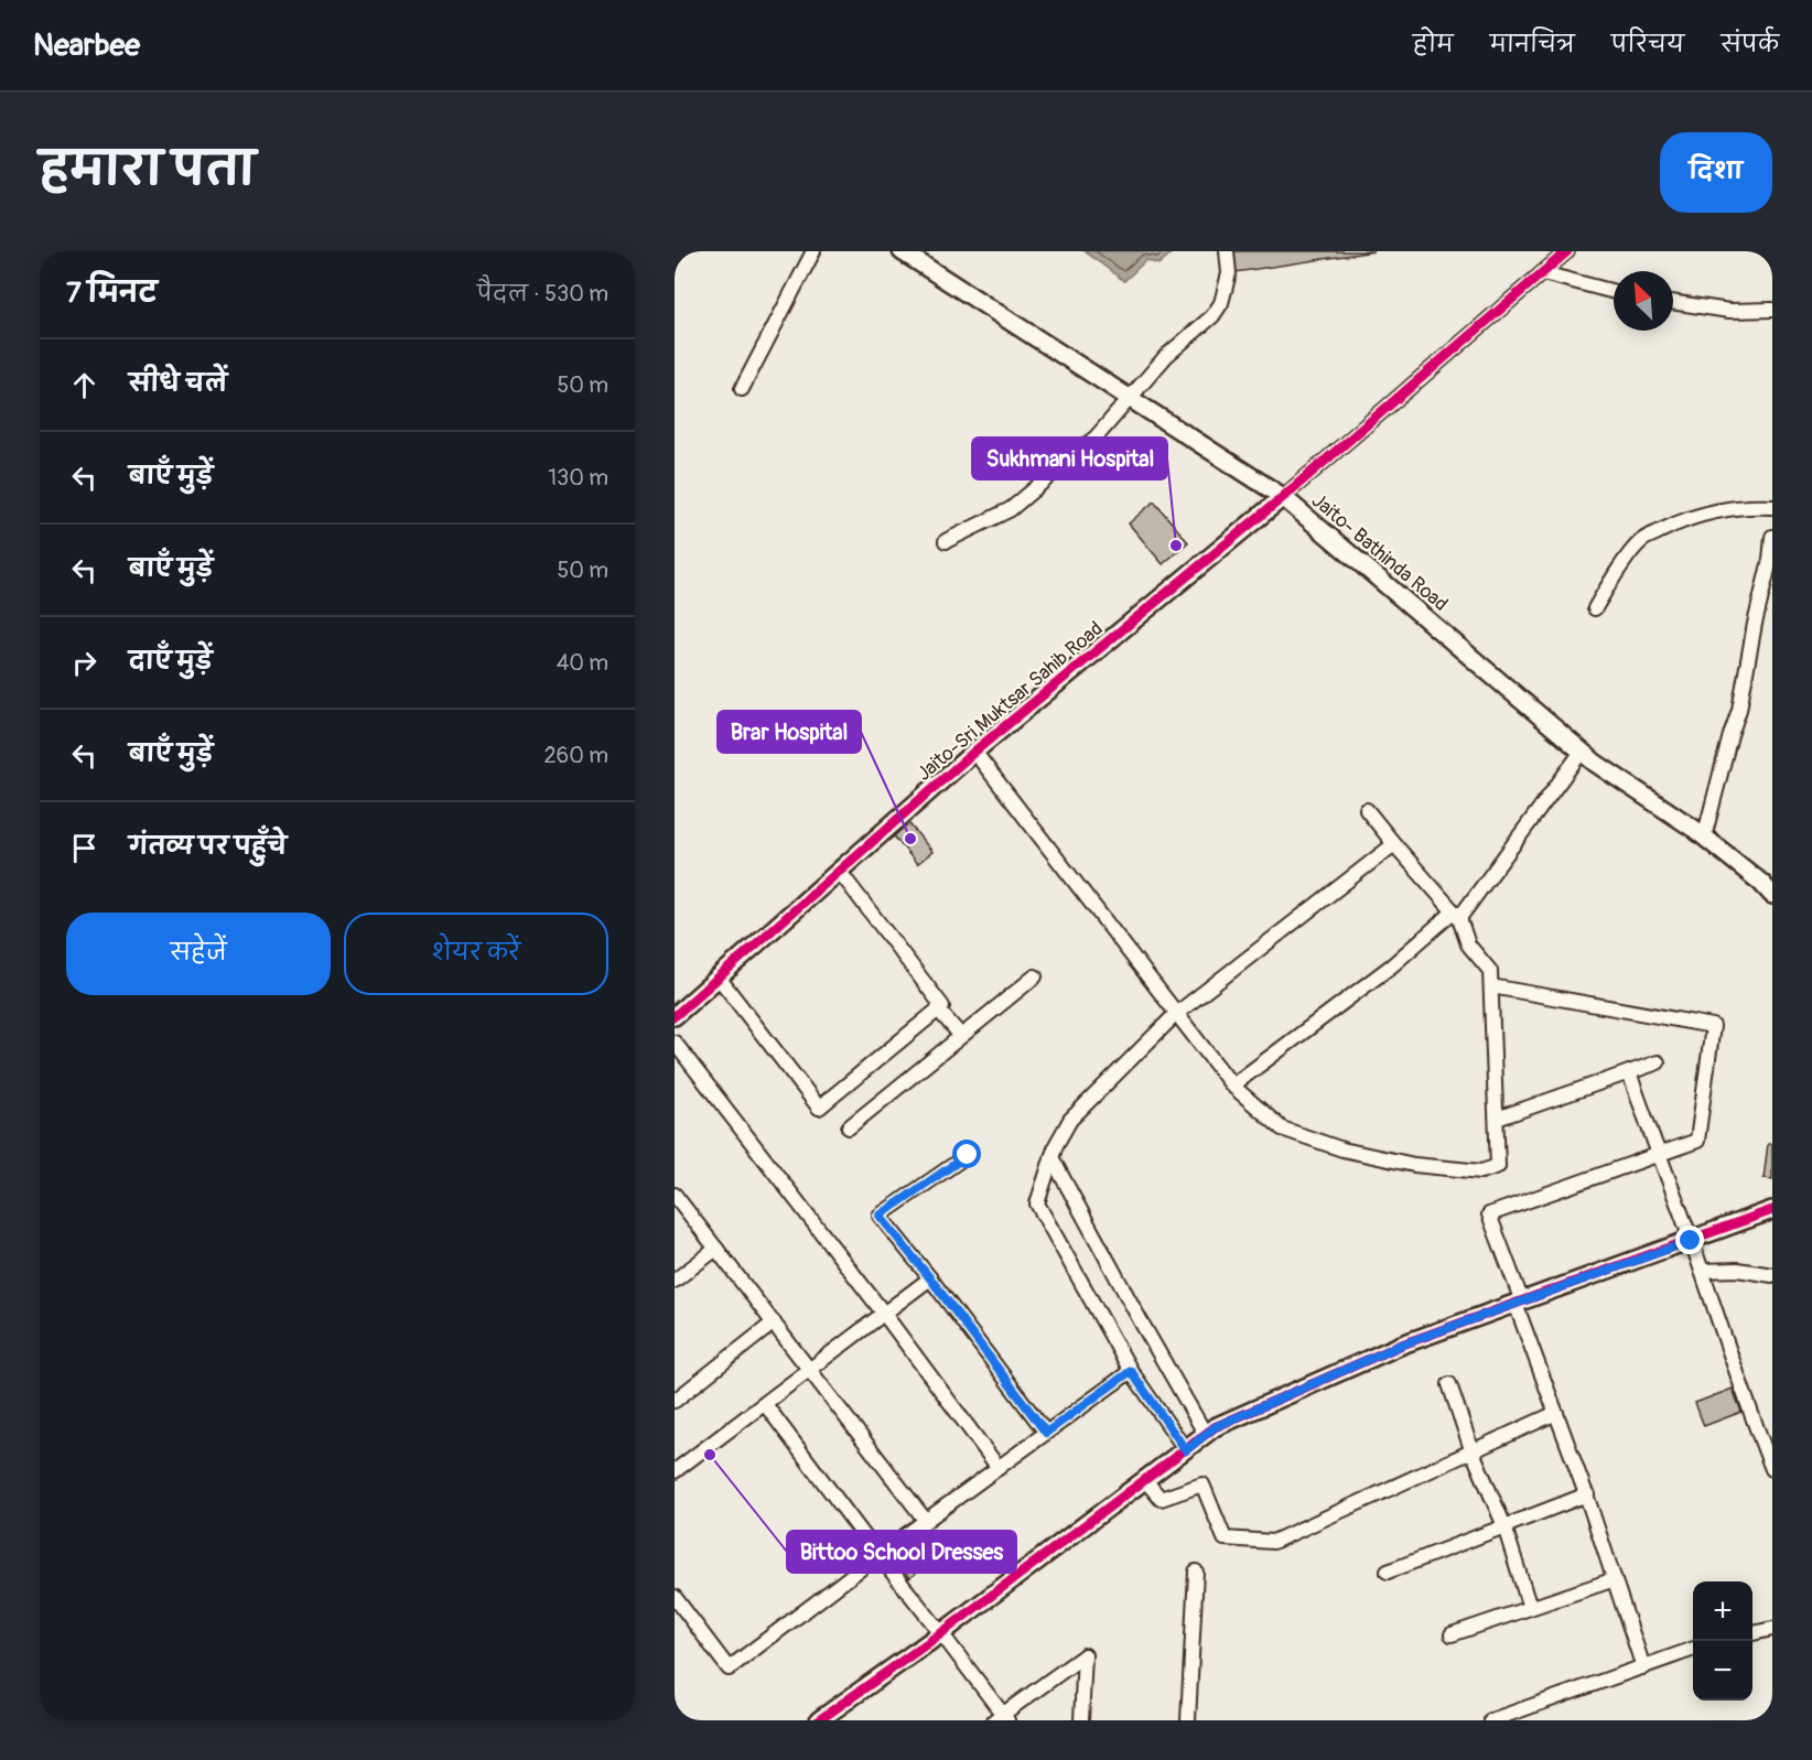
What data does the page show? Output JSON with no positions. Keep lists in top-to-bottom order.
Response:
{
  "streets": {
    "street": ["Jaito- Bathinda Road", "Jaito-Sri Muktsar Sahib Road"]
  },
  "crossings": [
    ["Jaito- Bathinda Road", "Jaito-Sri Muktsar Sahib Road"]
  ],
  "places": ["Sukhmani Hospital", "Brar Hospital", "Bittoo School Dresses"],
  "north": "top left",
  "page": {
    "header": "Nearbee",
    "nav": [
      "होम",
      "मानचित्र",
      "परिचय",
      "संपर्क"
    ],
    "title": "हमारा पता",
    "buttons": [
      "दिशा",
      ["सहेजें", "शेयर करें"]
    ],
    "heading": ["7 मिनट", "पैदल · 530 m"],
    "list": [
      ["सीधे चलें", "50 m"],
      ["बाएँ मुड़ें", "130 m"],
      ["बाएँ मुड़ें", "50 m"],
      ["दाएँ मुड़ें", "40 m"],
      ["बाएँ मुड़ें", "260 m"],
      "गंतव्य पर पहुँचे"
    ],
    "map_buttons": ["+", "−"]
  }
}
